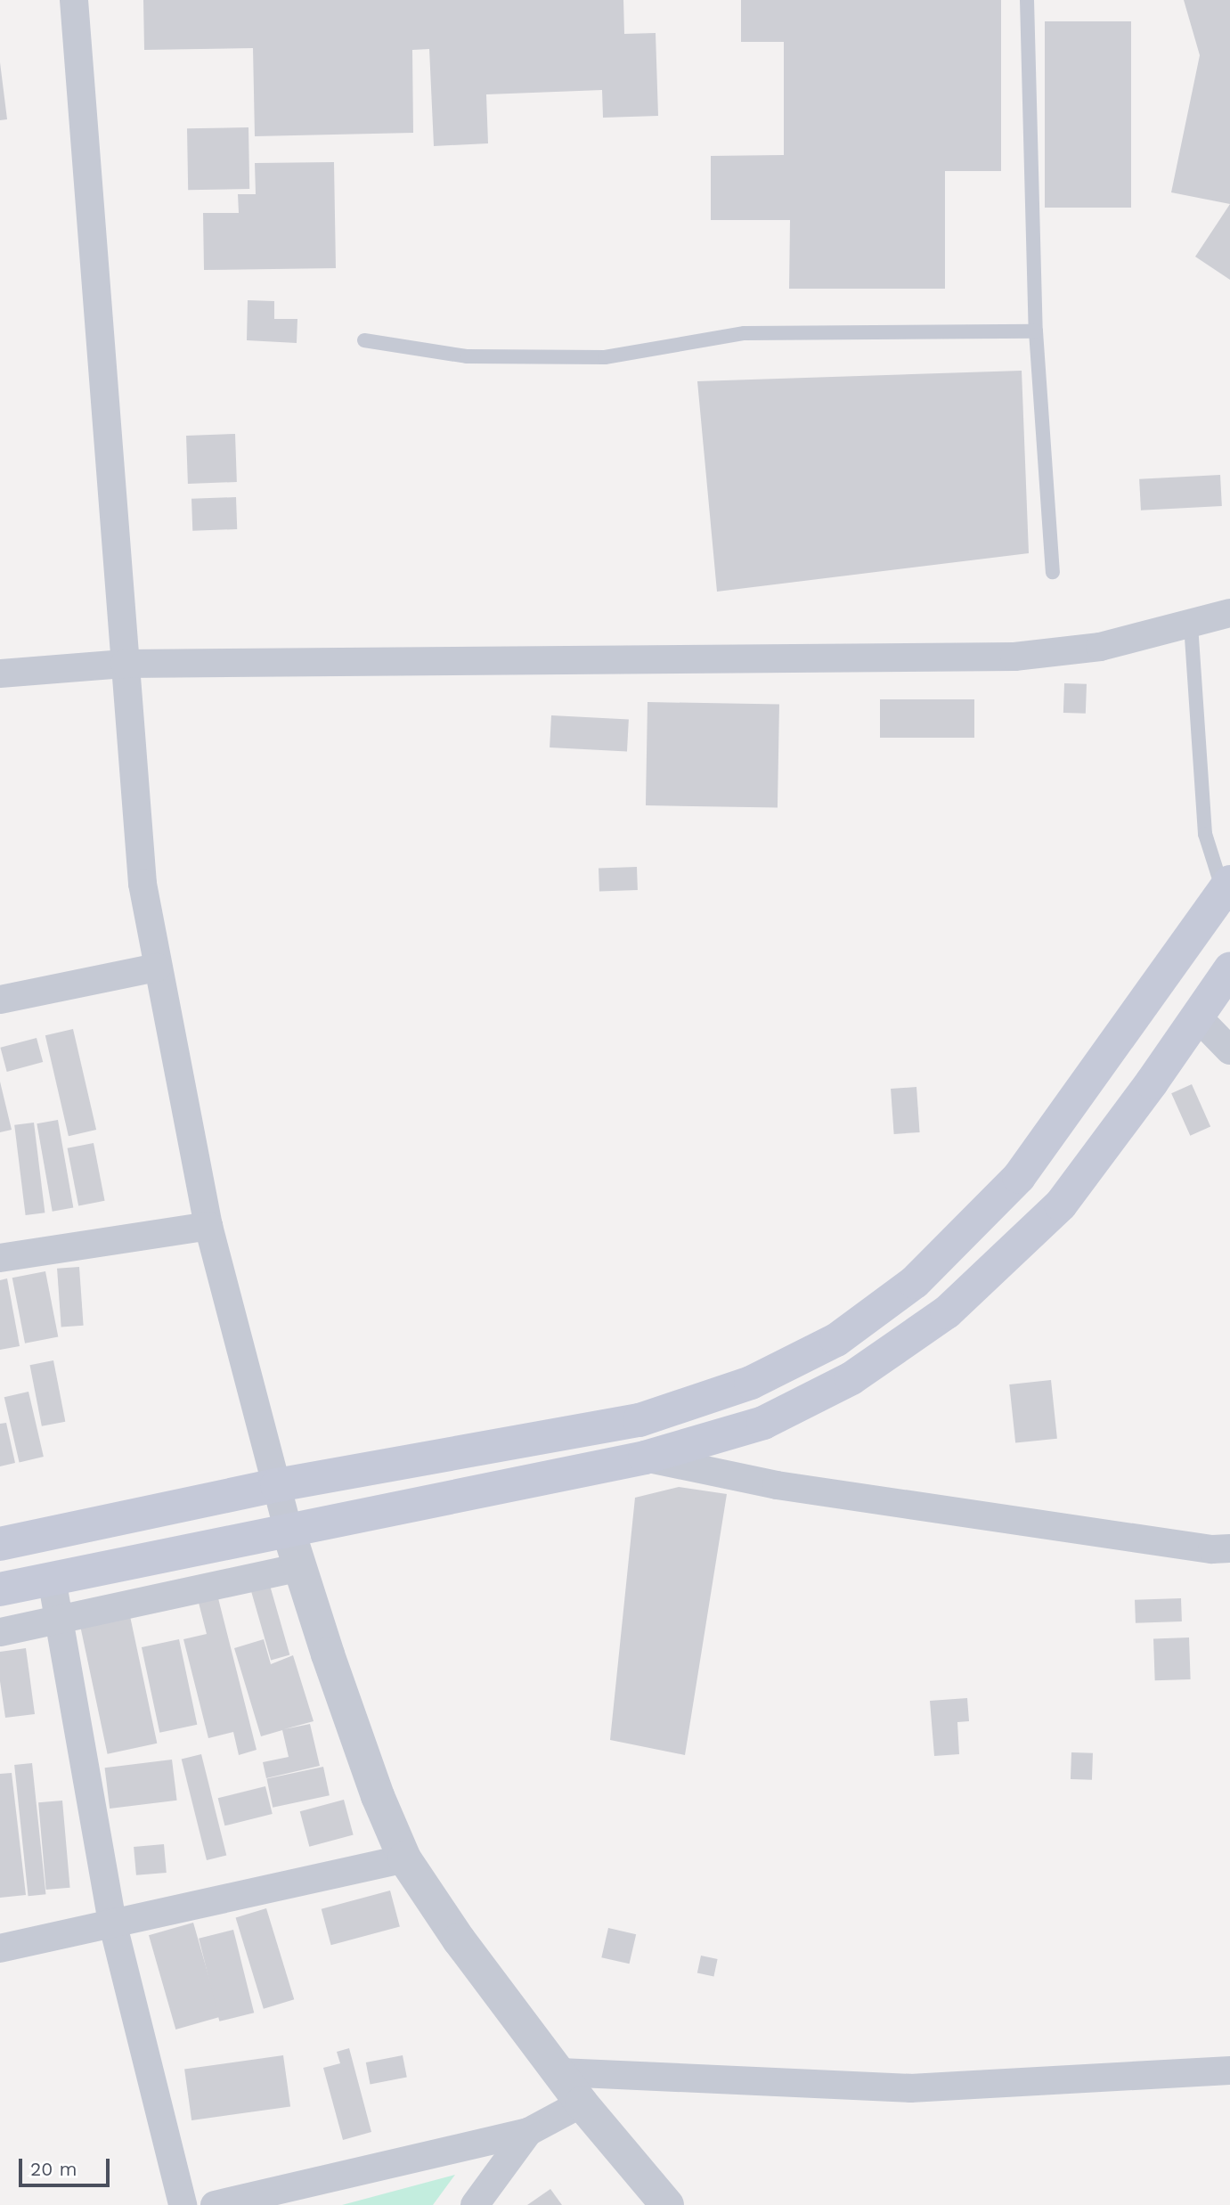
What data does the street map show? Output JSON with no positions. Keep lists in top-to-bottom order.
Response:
{
  "scale_bar": "20 m"
}
